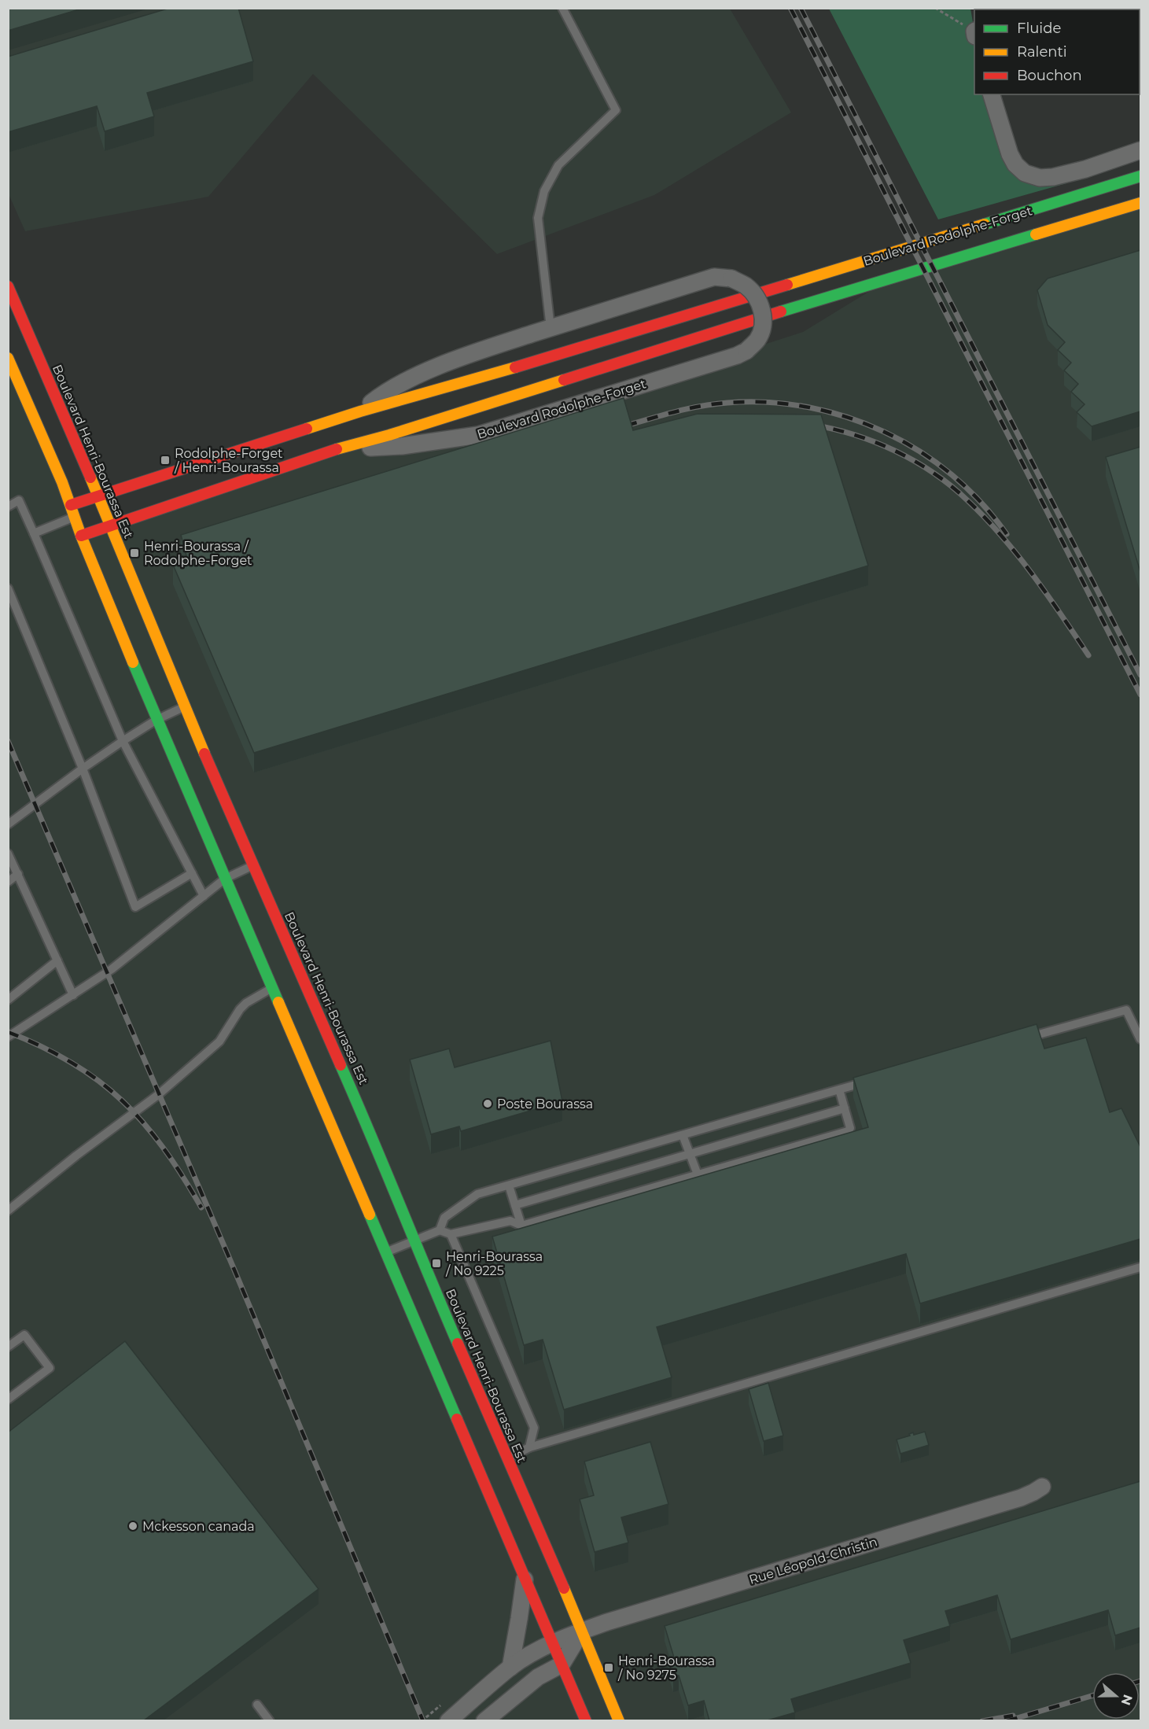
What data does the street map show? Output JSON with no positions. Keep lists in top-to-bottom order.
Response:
{
  "streets": {
    "main road": ["Boulevard Rodolphe-Forget", "Boulevard Henri-Bourassa Est"],
    "street": ["Rue Léopold-Christin"]
  },
  "crossings": [
    ["Boulevard Rodolphe-Forget", "Boulevard Henri-Bourassa Est"],
    ["Boulevard Henri-Bourassa Est", "Rue Léopold-Christin"]
  ],
  "places": {
    "transit": [
      "Rodolphe-Forget / Henri-Bourassa",
      "Henri-Bourassa / Rodolphe-Forget",
      "Henri-Bourassa / No 9225",
      "Henri-Bourassa / No 9275"
    ],
    "other": ["Poste Bourassa", "Mckesson canada"]
  },
  "legend": ["Fluide", "Ralenti", "Bouchon"],
  "north": "right"
}
